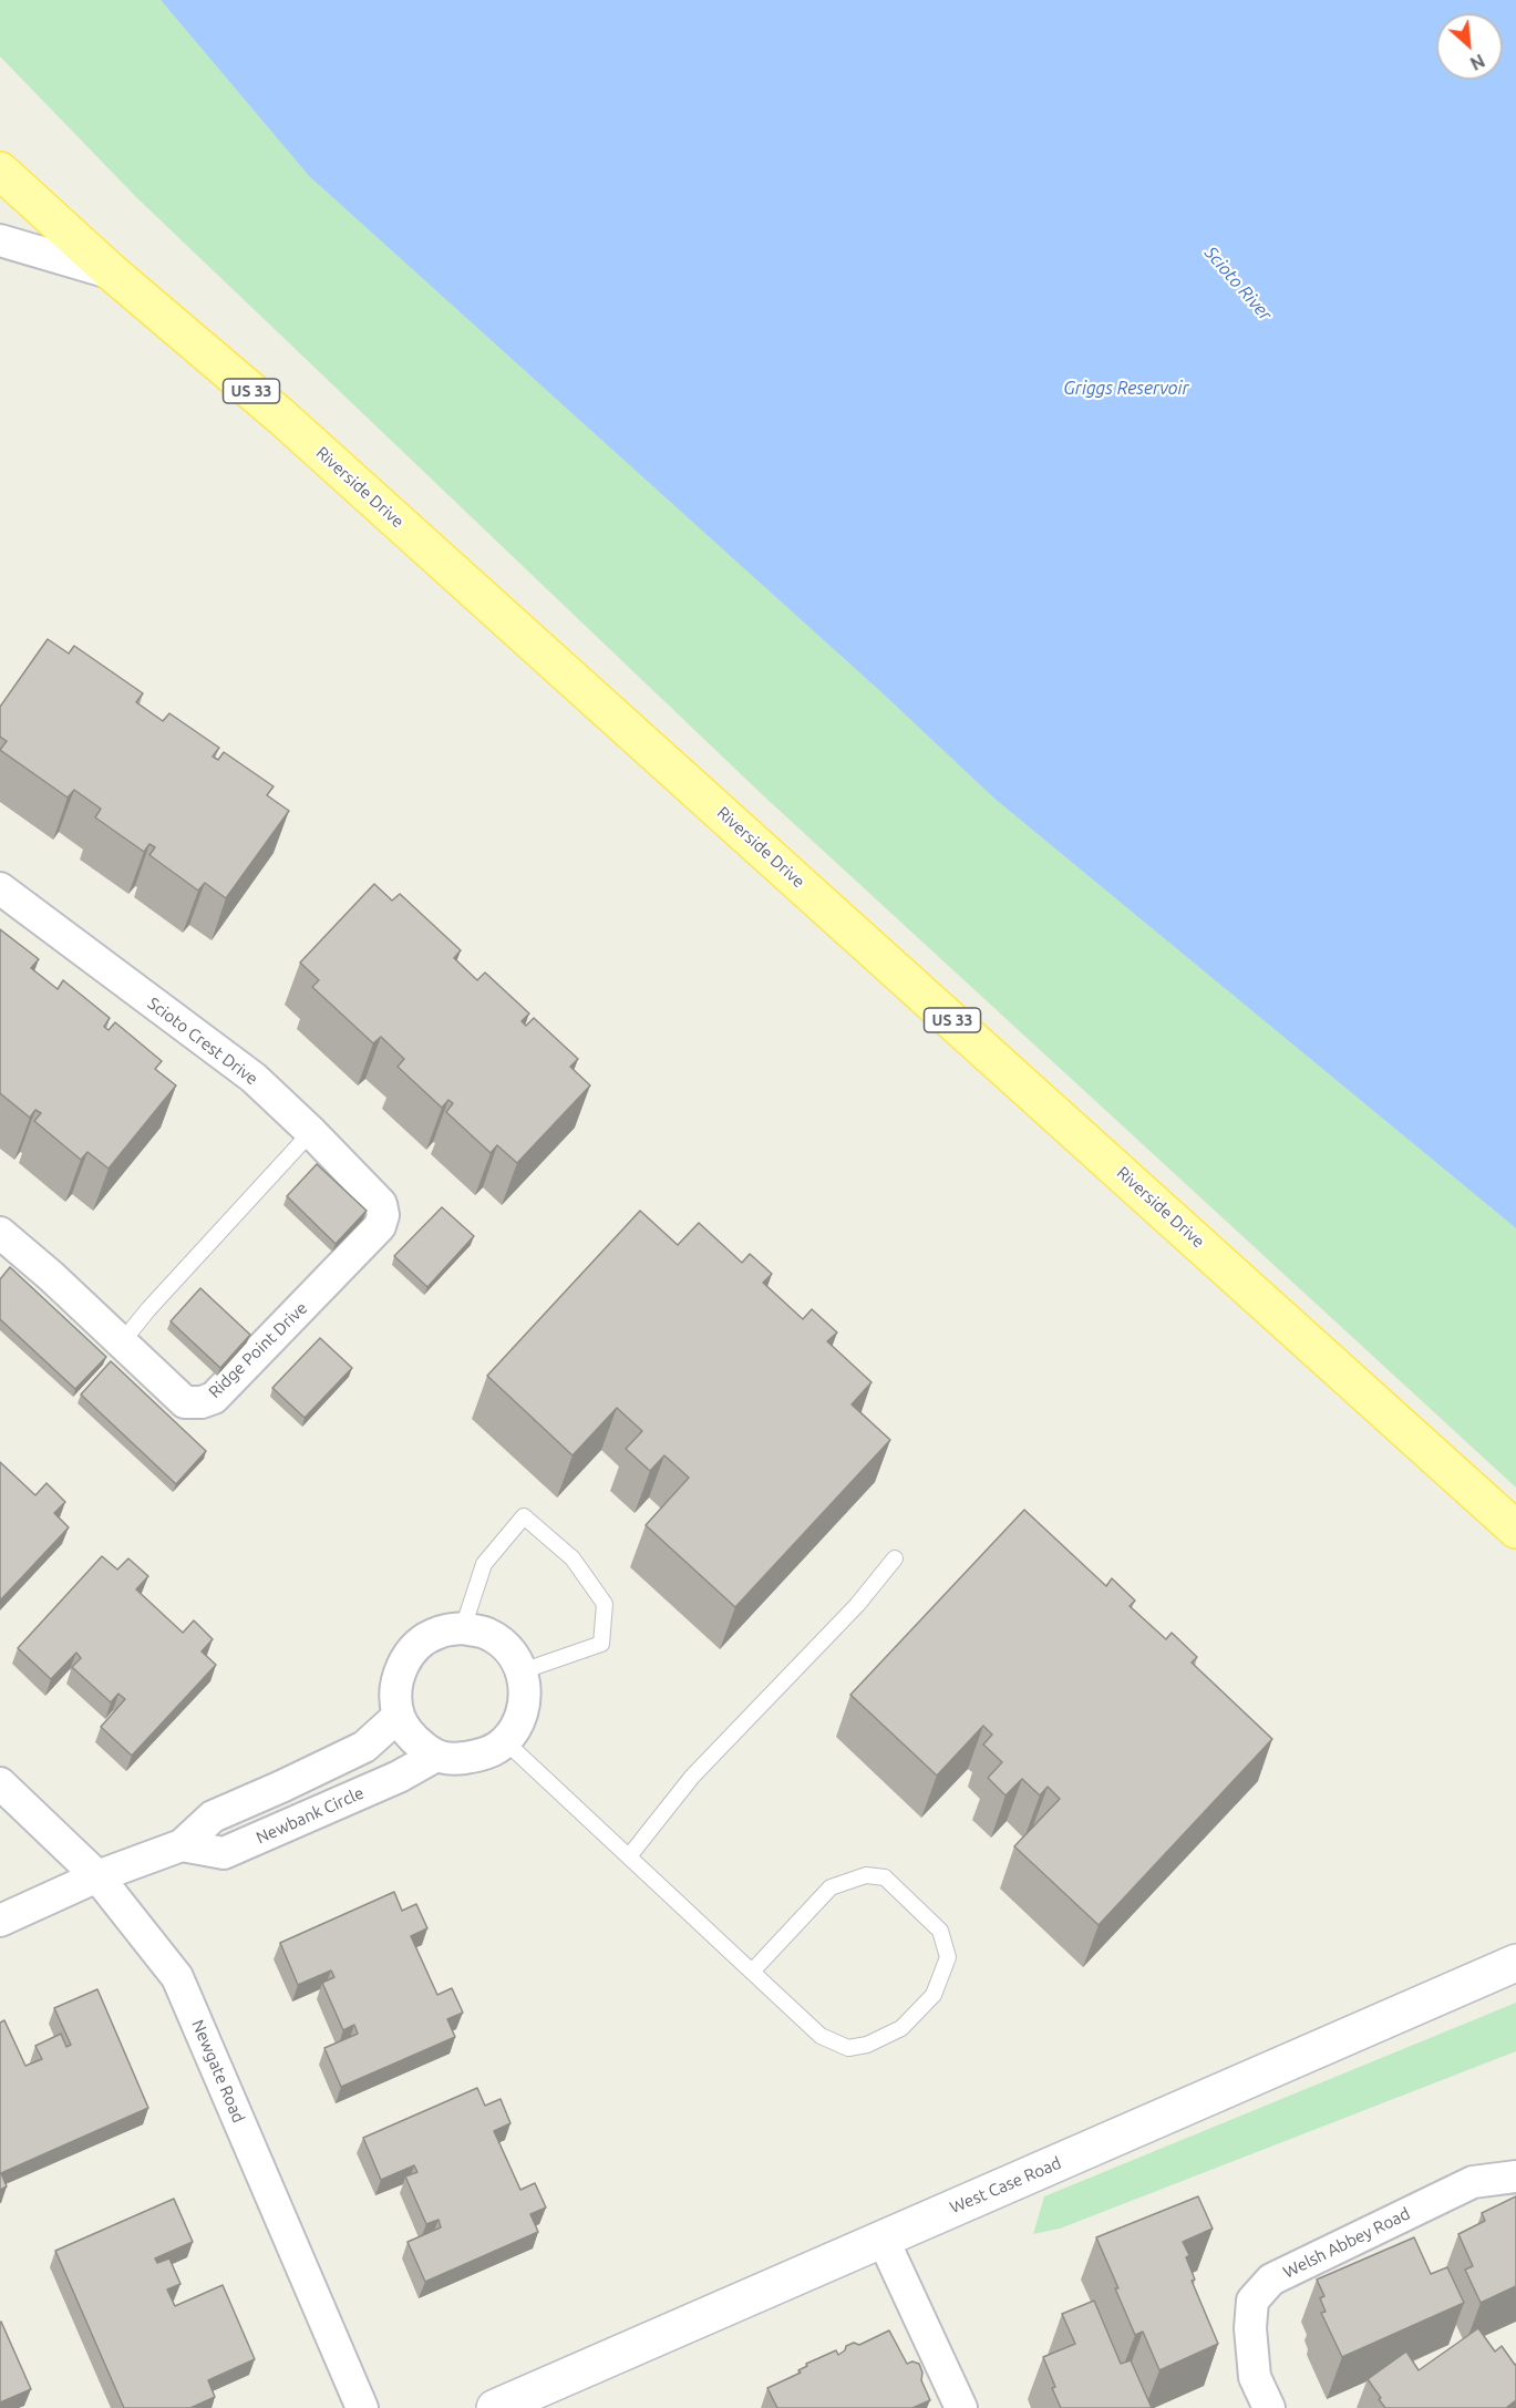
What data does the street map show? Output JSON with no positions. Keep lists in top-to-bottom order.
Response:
{
  "streets": {
    "main road": ["US 33", "Riverside Drive", "West Case Road"],
    "street": [
      "Scioto Crest Drive",
      "Ridge Point Drive",
      "Newbank Circle",
      "Newgate Road",
      "Welsh Abbey Road"
    ]
  },
  "crossings": [
    ["Scioto Crest Drive", "Ridge Point Drive"]
  ],
  "water": ["Scioto River", "Griggs Reservoir"],
  "north": "bottom right"
}
